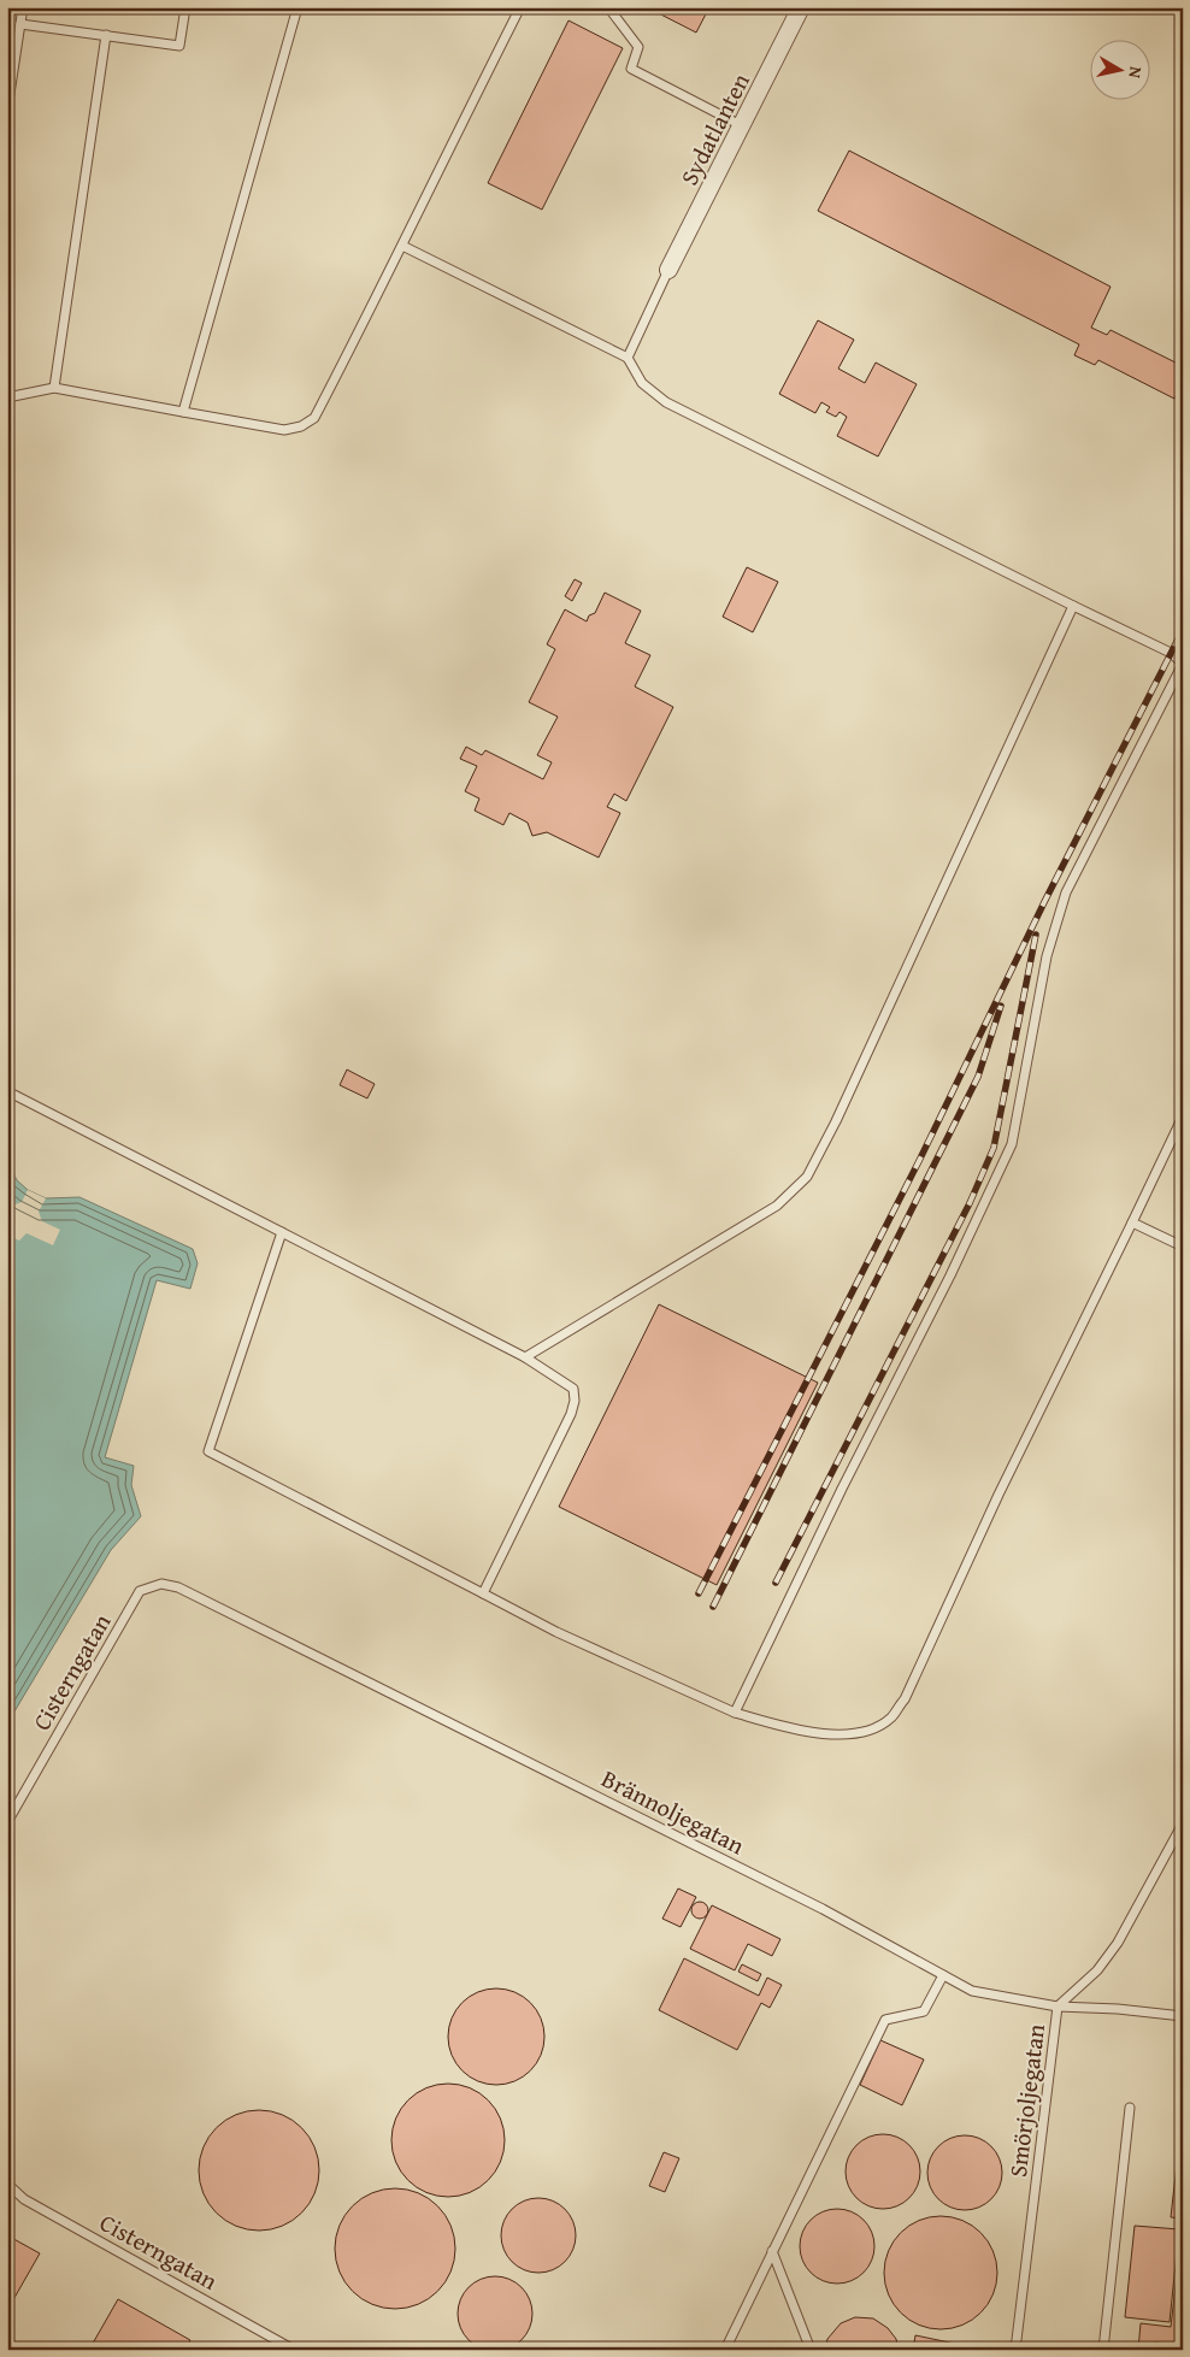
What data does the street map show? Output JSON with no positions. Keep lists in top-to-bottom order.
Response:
{
  "streets": {
    "street": ["Sydatlanten"],
    "lane": ["Cisterngatan", "Brännoljegatan", "Smörjoljegatan"]
  },
  "crossings": [
    ["Cisterngatan", "Brännoljegatan"],
    ["Brännoljegatan", "Smörjoljegatan"]
  ],
  "north": "right"
}
